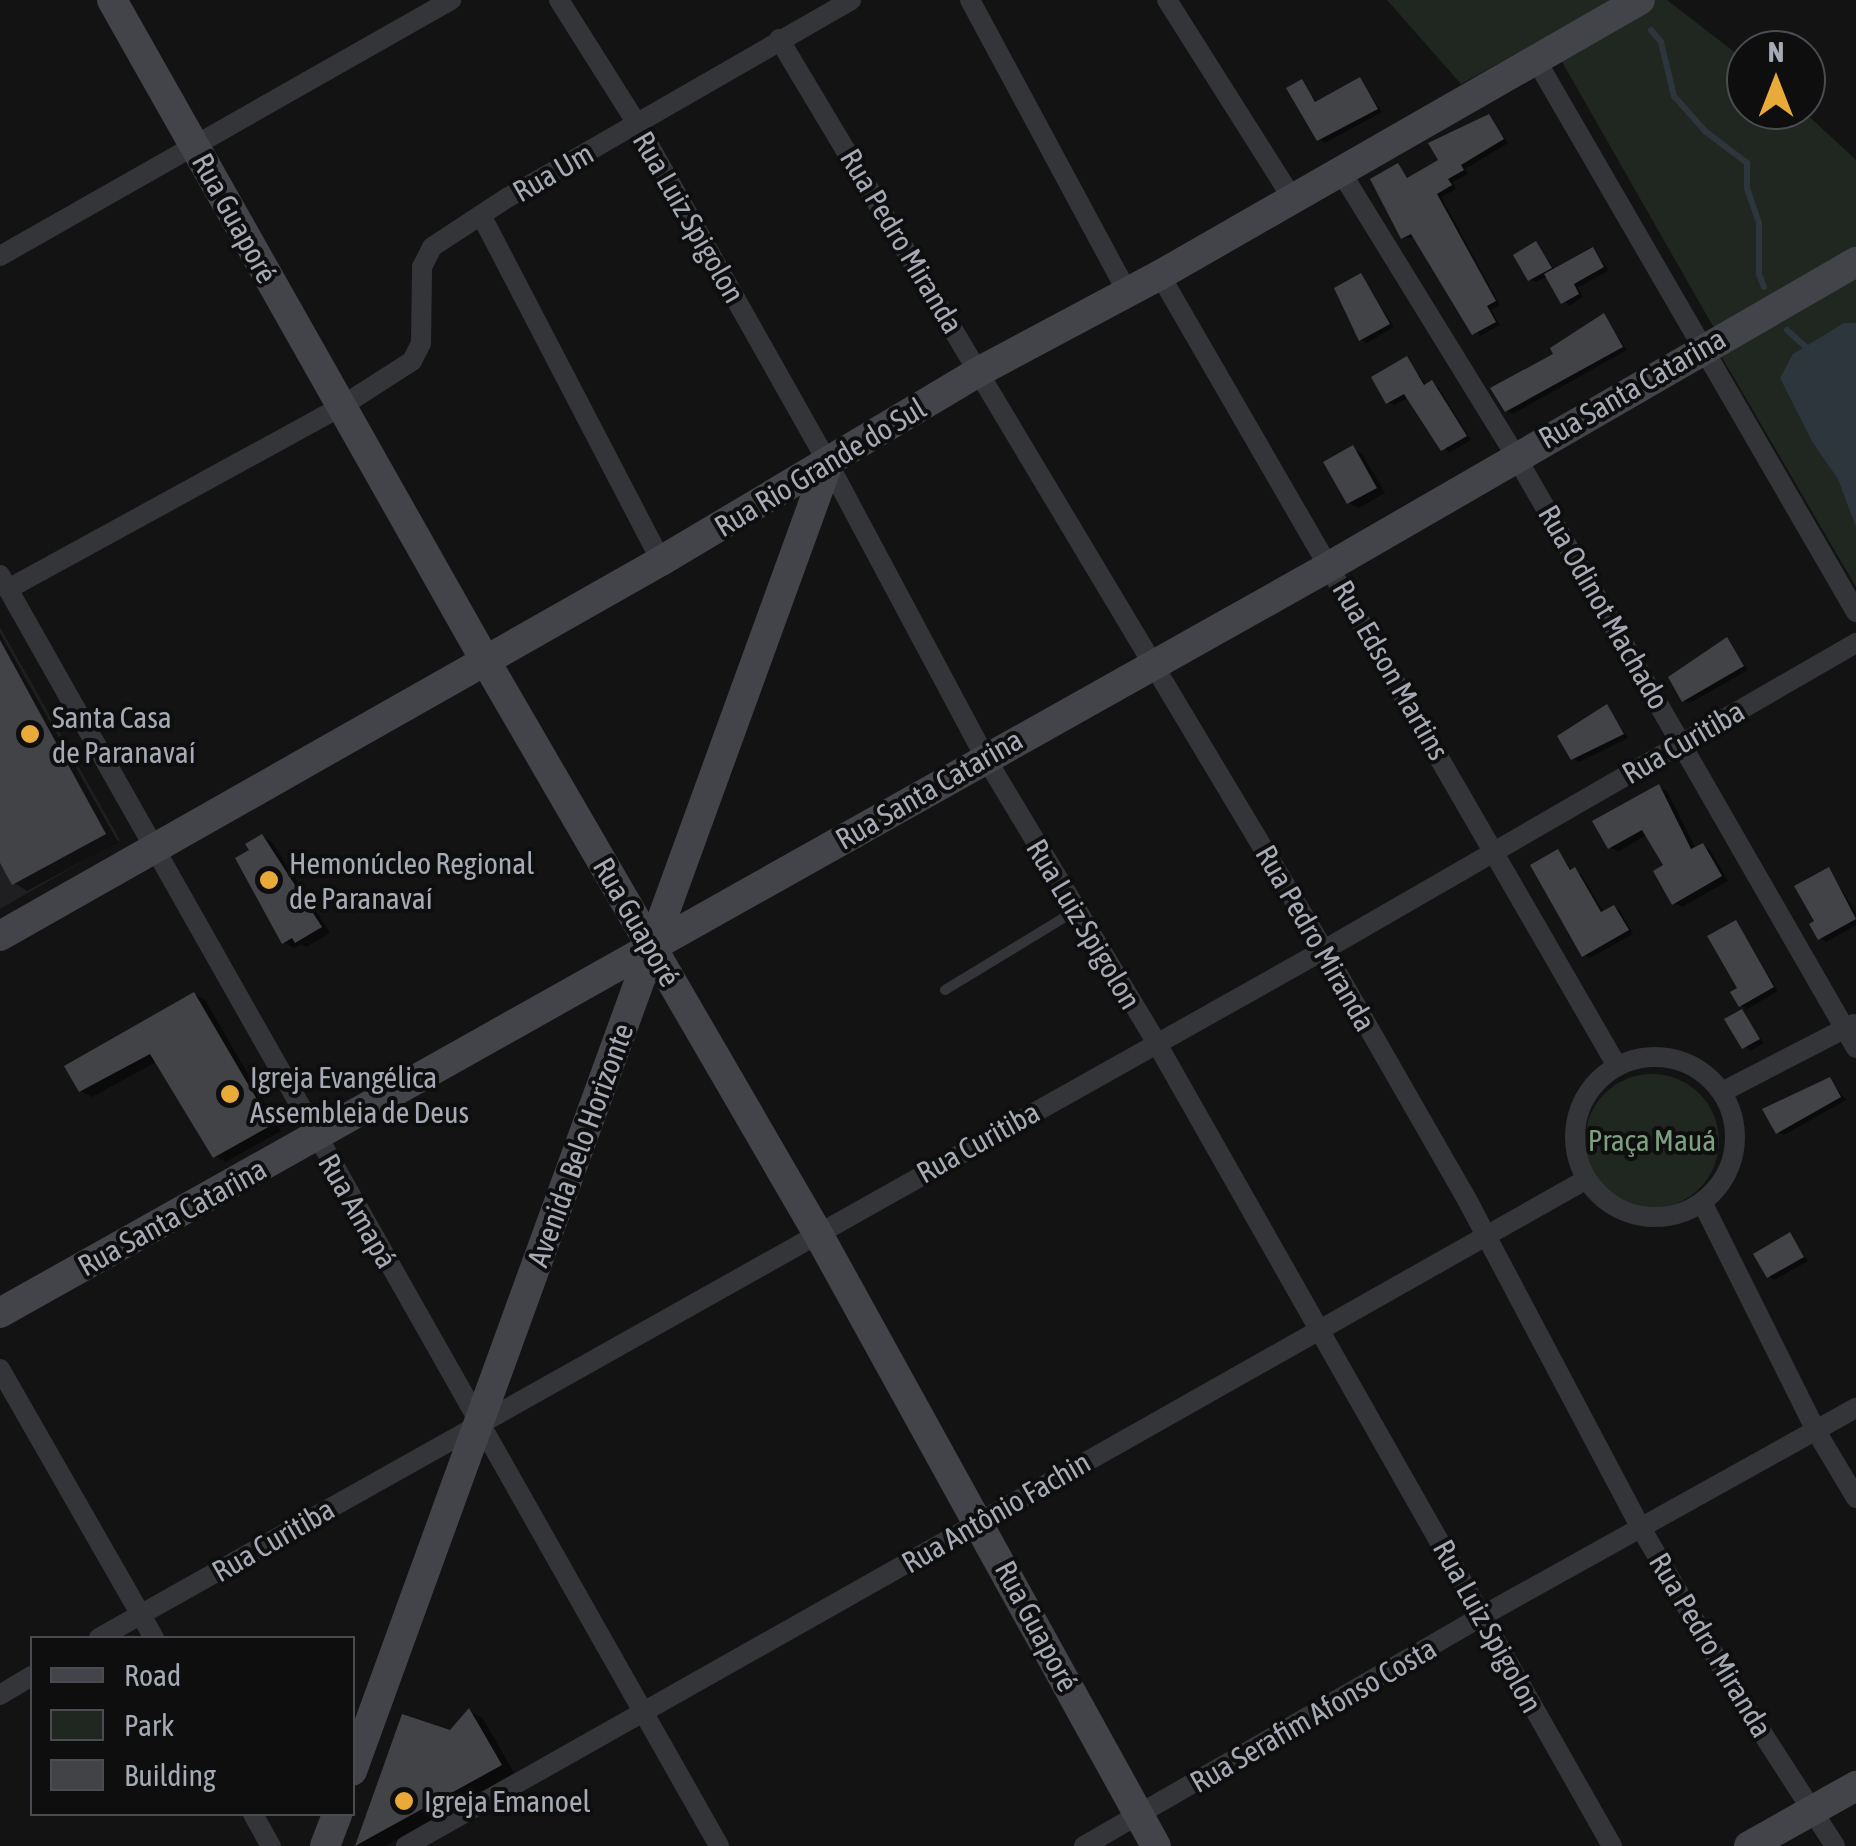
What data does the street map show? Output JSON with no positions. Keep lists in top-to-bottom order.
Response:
{
  "streets": {
    "street": [
      "Rua Um",
      "Rua Luiz Spigolon",
      "Rua Guaporé",
      "Rua Pedro Miranda",
      "Rua Santa Catarina",
      "Rua Rio Grande do Sul",
      "Rua Odinot Machado",
      "Rua Edson Martins",
      "Rua Curitiba",
      "Avenida Belo Horizonte",
      "Rua Amapá",
      "Rua Antônio Fachin",
      "Rua Serafim Afonso Costa"
    ]
  },
  "crossings": [
    ["Rua Um", "Rua Luiz Spigolon"],
    ["Rua Um", "Rua Guaporé"],
    ["Rua Um", "Rua Pedro Miranda"],
    ["Rua Luiz Spigolon", "Rua Santa Catarina"],
    ["Rua Luiz Spigolon", "Rua Rio Grande do Sul"],
    ["Rua Luiz Spigolon", "Rua Curitiba"],
    ["Rua Luiz Spigolon", "Avenida Belo Horizonte"],
    ["Rua Luiz Spigolon", "Rua Antônio Fachin"],
    ["Rua Luiz Spigolon", "Rua Serafim Afonso Costa"],
    ["Rua Guaporé", "Rua Santa Catarina"],
    ["Rua Guaporé", "Rua Rio Grande do Sul"],
    ["Rua Guaporé", "Rua Curitiba"],
    ["Rua Guaporé", "Avenida Belo Horizonte"],
    ["Rua Guaporé", "Rua Antônio Fachin"],
    ["Rua Guaporé", "Rua Serafim Afonso Costa"],
    ["Rua Pedro Miranda", "Rua Santa Catarina"],
    ["Rua Pedro Miranda", "Rua Rio Grande do Sul"],
    ["Rua Pedro Miranda", "Rua Curitiba"],
    ["Rua Pedro Miranda", "Rua Antônio Fachin"],
    ["Rua Pedro Miranda", "Rua Serafim Afonso Costa"],
    ["Rua Santa Catarina", "Rua Odinot Machado"],
    ["Rua Santa Catarina", "Rua Edson Martins"],
    ["Rua Santa Catarina", "Avenida Belo Horizonte"],
    ["Rua Santa Catarina", "Rua Amapá"],
    ["Rua Rio Grande do Sul", "Rua Odinot Machado"],
    ["Rua Rio Grande do Sul", "Rua Edson Martins"],
    ["Rua Rio Grande do Sul", "Avenida Belo Horizonte"],
    ["Rua Rio Grande do Sul", "Rua Amapá"],
    ["Rua Odinot Machado", "Rua Curitiba"],
    ["Rua Edson Martins", "Rua Curitiba"],
    ["Rua Edson Martins", "Rua Antônio Fachin"],
    ["Rua Curitiba", "Avenida Belo Horizonte"],
    ["Rua Curitiba", "Rua Amapá"],
    ["Avenida Belo Horizonte", "Rua Amapá"],
    ["Rua Amapá", "Rua Antônio Fachin"]
  ],
  "parks": ["Praça Mauá"],
  "places": [
    "Santa Casa de Paranavaí",
    "Hemonúcleo Regional de Paranavaí",
    "Igreja Evangélica Assembleia de Deus",
    "Igreja Emanoel"
  ],
  "legend": ["Road", "Park", "Building"],
  "north": "top"
}
